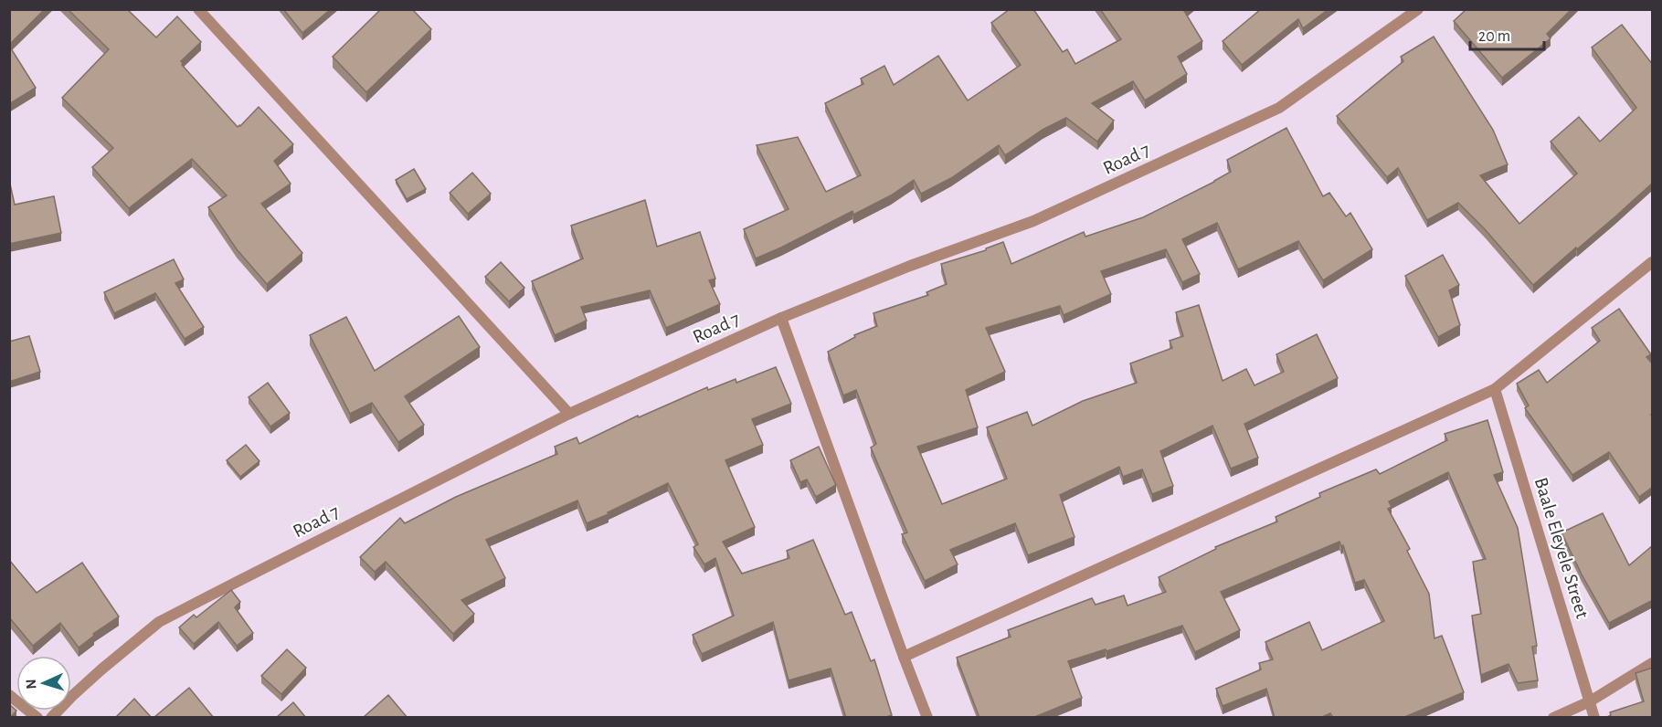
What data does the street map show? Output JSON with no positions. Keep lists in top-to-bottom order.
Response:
{
  "streets": {
    "street": ["Road 7", "Baale Eleyele Street"]
  },
  "scale_bar": "20 m",
  "north": "left"
}
